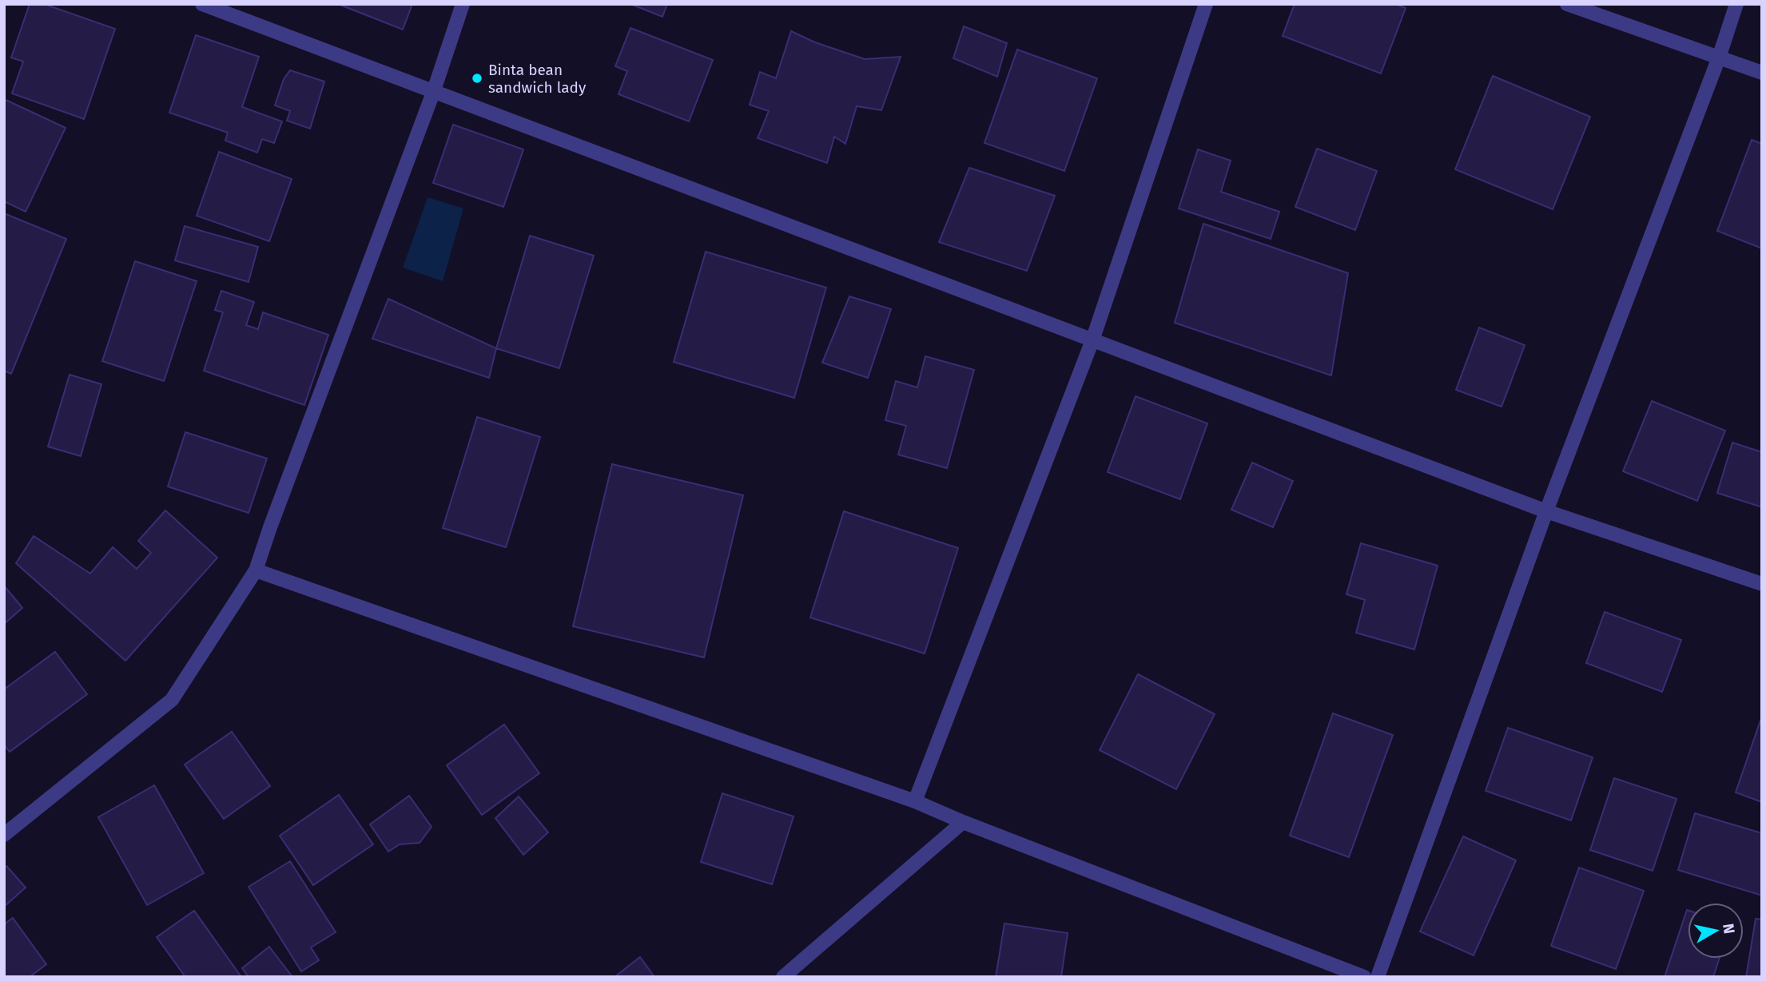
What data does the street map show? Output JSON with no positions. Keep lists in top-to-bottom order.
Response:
{
  "places": ["Binta bean sandwich lady"],
  "north": "right"
}
